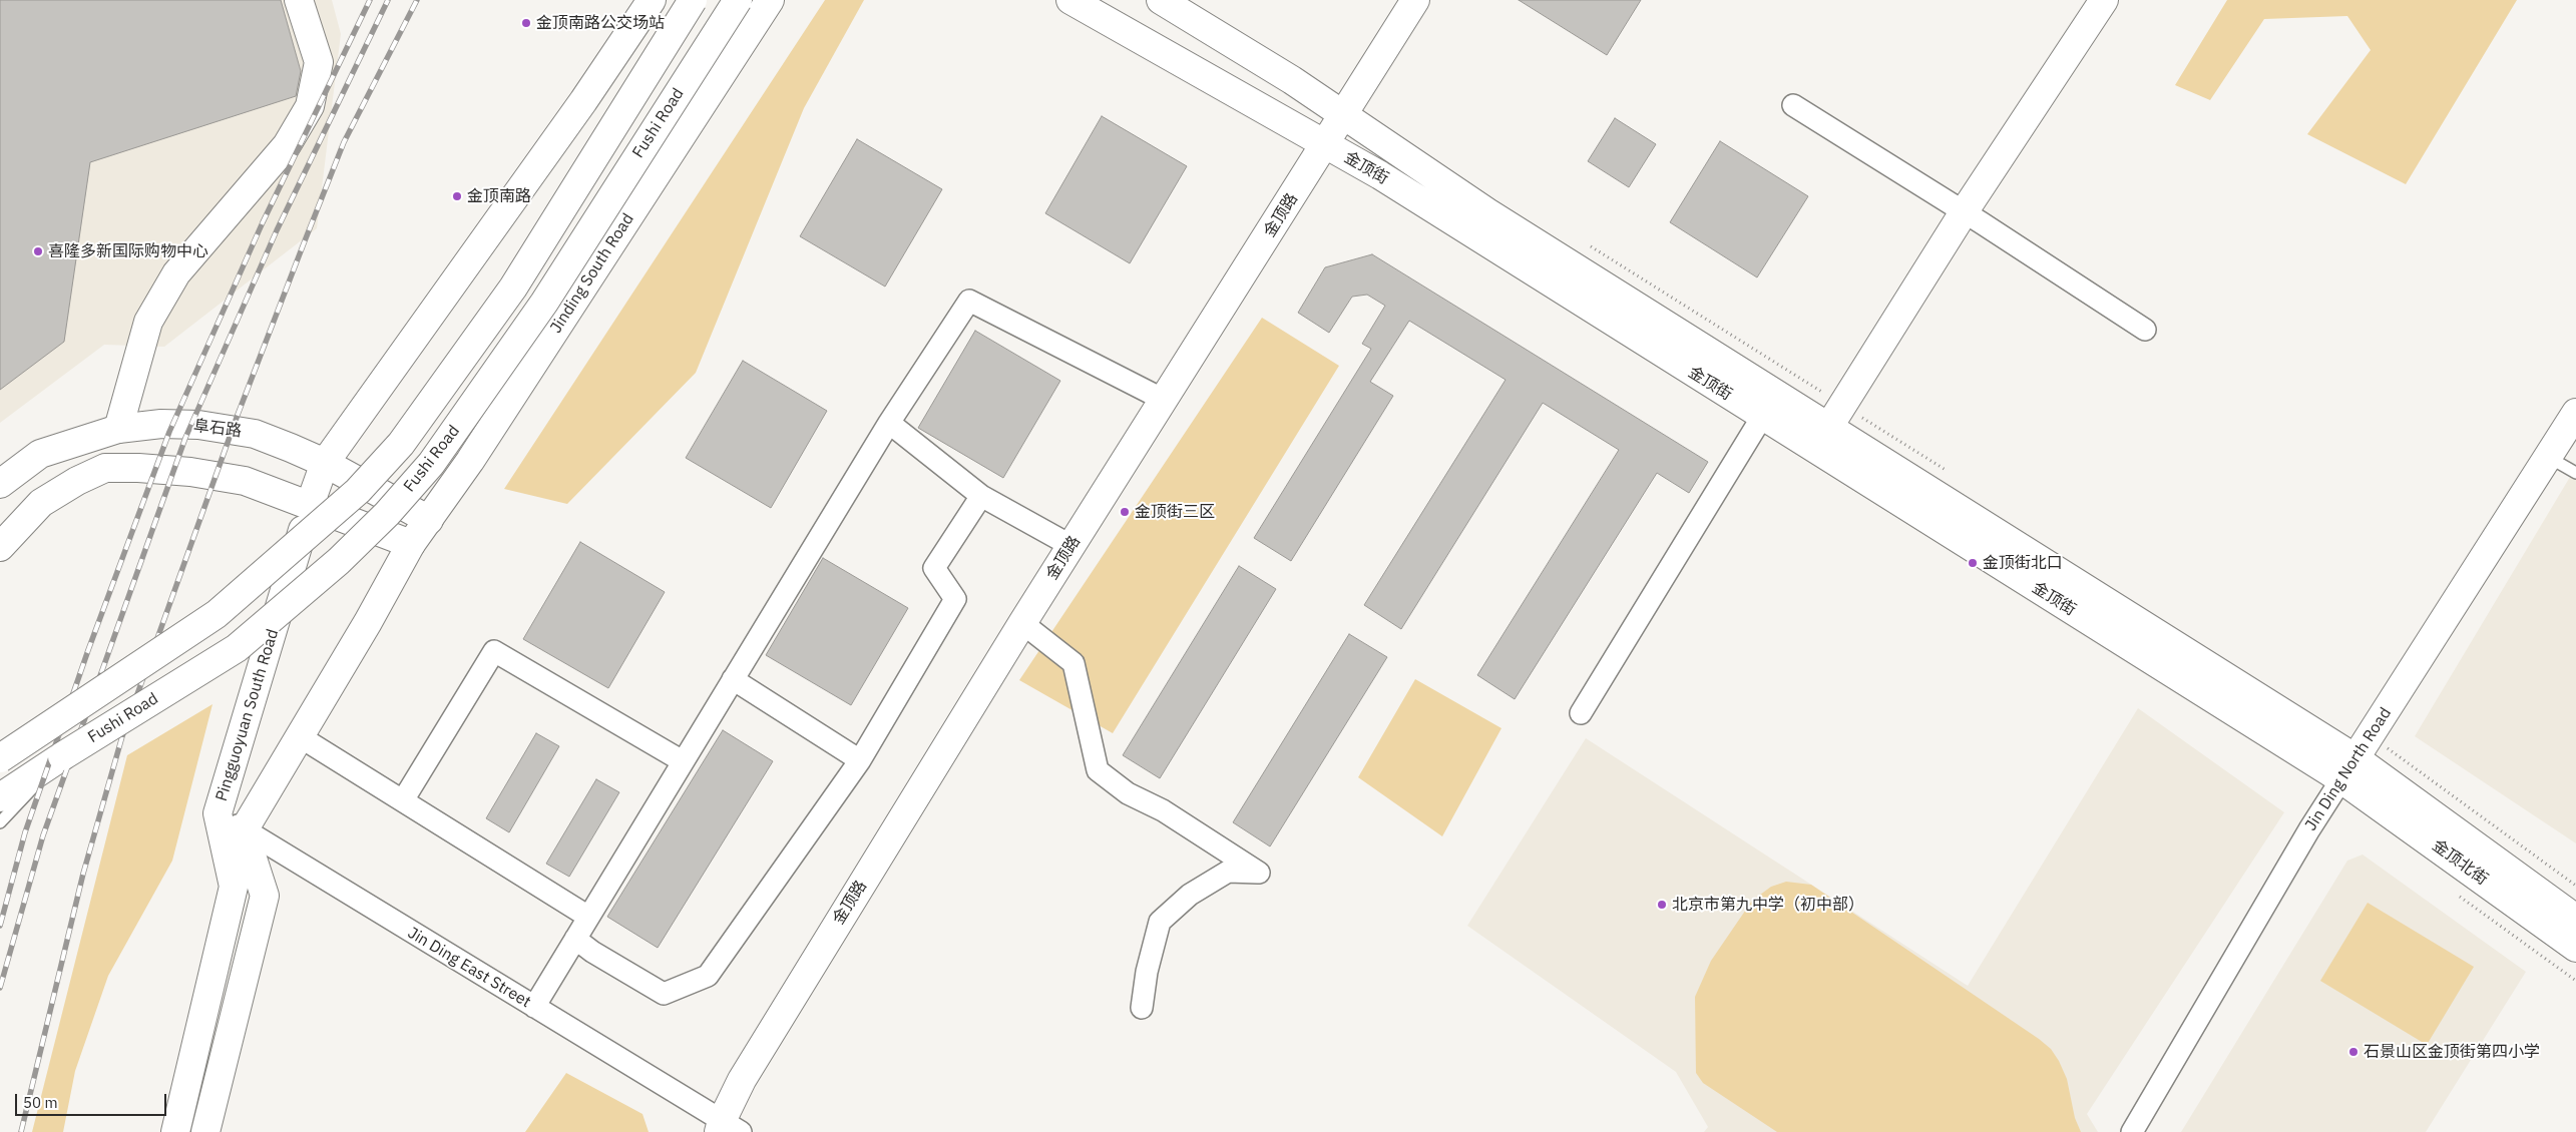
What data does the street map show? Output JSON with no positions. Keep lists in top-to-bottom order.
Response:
{
  "streets": {
    "main road": [
      "Fushi Road",
      "金顶街",
      "金顶路",
      "Jinding South Road",
      "阜石路",
      "Pingguoyuan South Road",
      "Jin Ding North Road",
      "金顶北街"
    ],
    "street": ["Jin Ding East Street"]
  },
  "crossings": [
    ["金顶街", "金顶路"],
    ["金顶街", "Jin Ding North Road"],
    ["金顶街", "金顶北街"],
    ["金顶路", "Jin Ding East Street"],
    ["Jinding South Road", "阜石路"],
    ["Pingguoyuan South Road", "Jin Ding East Street"],
    ["Jin Ding North Road", "金顶北街"]
  ],
  "places": [
    "金顶南路公交场站",
    "金顶南路",
    "喜隆多新国际购物中心",
    "金顶街三区",
    "金顶街北口",
    "北京市第九中学（初中部）",
    "石景山区金顶街第四小学"
  ],
  "scale_bar": "50 m"
}
